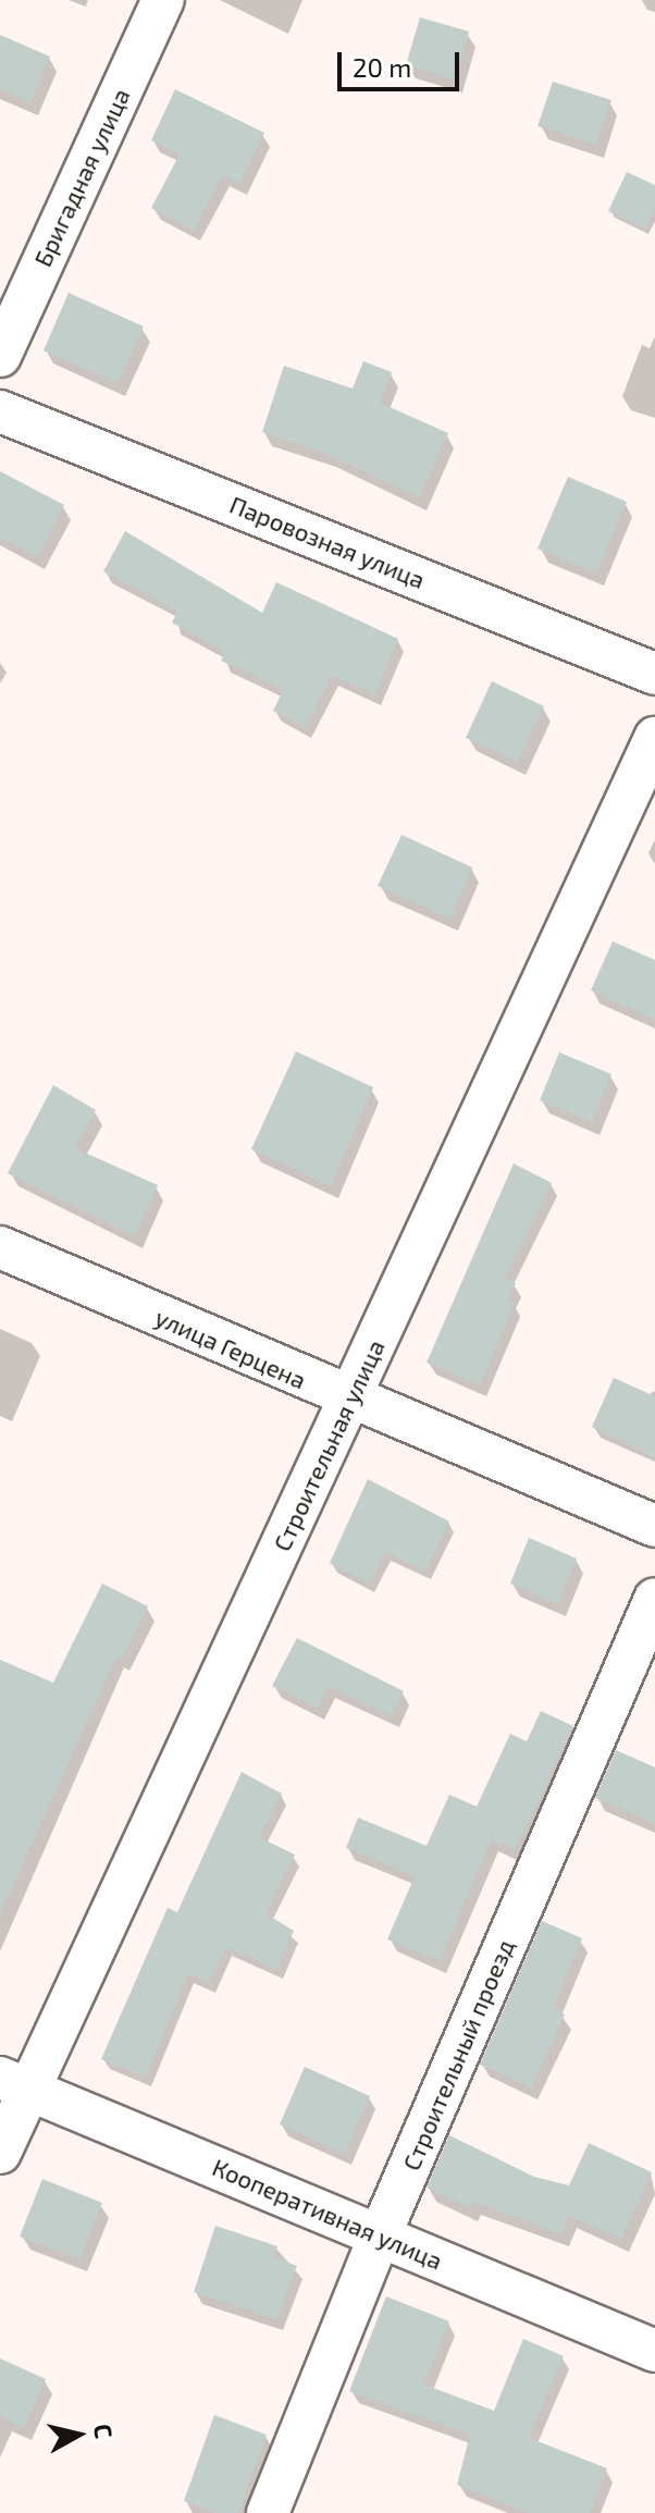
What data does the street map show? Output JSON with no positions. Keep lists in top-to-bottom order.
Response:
{
  "streets": {
    "street": [
      "Бригадная улица",
      "Паровозная улица",
      "улица Герцена",
      "Строительная улица",
      "Строительный проезд",
      "Кооперативная улица"
    ]
  },
  "crossings": [
    ["улица Герцена", "Строительная улица"],
    ["Строительная улица", "Кооперативная улица"],
    ["Строительный проезд", "Кооперативная улица"]
  ],
  "scale_bar": "20 m",
  "north": "right"
}
